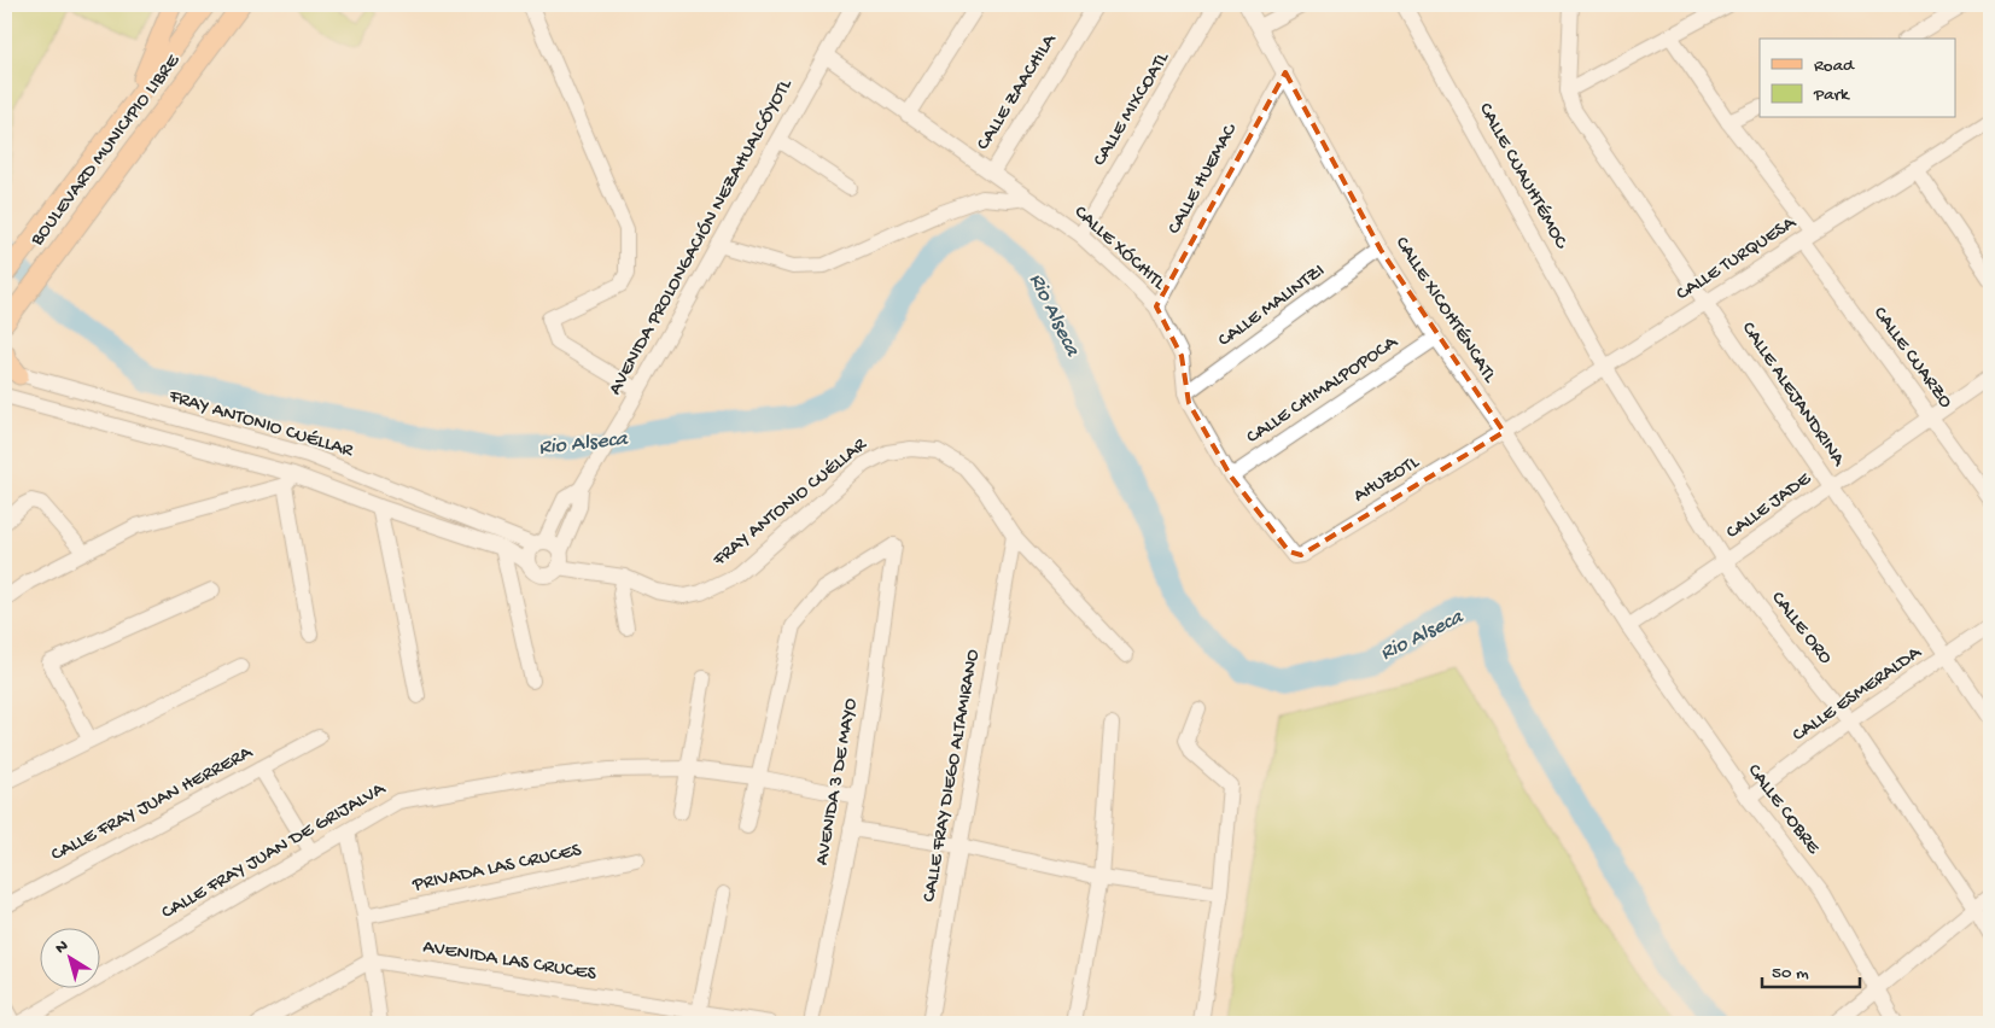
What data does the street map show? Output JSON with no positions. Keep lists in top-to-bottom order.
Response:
{
  "streets": {
    "main road": ["BOULEVARD MUNICIPIO LIBRE"],
    "street": [
      "CALLE ZAACHILA",
      "CALLE MIXCOATL",
      "CALLE CUAUHTÉMOC",
      "CALLE HUEMAC",
      "AVENIDA PROLONGACIÓN NEZAHUALCÓYOTL",
      "CALLE XÓCHITL",
      "CALLE TURQUESA",
      "CALLE MALINTZI",
      "CALLE XICOHTÉNCATL",
      "CALLE CUARZO",
      "CALLE CHIMALPOPOCA",
      "CALLE ALEJANDRINA",
      "FRAY ANTONIO CUÉLLAR",
      "AHUZOTL",
      "CALLE JADE",
      "CALLE ORO",
      "CALLE ESMERALDA",
      "CALLE FRAY DIEGO ALTAMIRANO",
      "AVENIDA 3 DE MAYO",
      "CALLE FRAY JUAN HERRERA",
      "CALLE COBRE",
      "CALLE FRAY JUAN DE GRIJALVA",
      "PRIVADA LAS CRUCES",
      "AVENIDA LAS CRUCES"
    ]
  },
  "crossings": [
    ["CALLE ZAACHILA", "CALLE XÓCHITL"],
    ["CALLE MIXCOATL", "CALLE XÓCHITL"],
    ["CALLE CUAUHTÉMOC", "CALLE TURQUESA"],
    ["CALLE CUAUHTÉMOC", "CALLE ORO"],
    ["CALLE HUEMAC", "CALLE XÓCHITL"],
    ["CALLE HUEMAC", "CALLE XICOHTÉNCATL"],
    ["AVENIDA PROLONGACIÓN NEZAHUALCÓYOTL", "CALLE XÓCHITL"],
    ["AVENIDA PROLONGACIÓN NEZAHUALCÓYOTL", "FRAY ANTONIO CUÉLLAR"],
    ["CALLE XÓCHITL", "CALLE MALINTZI"],
    ["CALLE XÓCHITL", "CALLE CHIMALPOPOCA"],
    ["CALLE XÓCHITL", "AHUZOTL"],
    ["CALLE TURQUESA", "CALLE XICOHTÉNCATL"],
    ["CALLE TURQUESA", "CALLE CUARZO"],
    ["CALLE TURQUESA", "CALLE ALEJANDRINA"],
    ["CALLE TURQUESA", "AHUZOTL"],
    ["CALLE TURQUESA", "CALLE ORO"],
    ["CALLE MALINTZI", "CALLE XICOHTÉNCATL"],
    ["CALLE XICOHTÉNCATL", "CALLE CHIMALPOPOCA"],
    ["CALLE XICOHTÉNCATL", "AHUZOTL"],
    ["CALLE XICOHTÉNCATL", "CALLE JADE"],
    ["CALLE XICOHTÉNCATL", "CALLE COBRE"],
    ["CALLE CUARZO", "CALLE JADE"],
    ["CALLE ALEJANDRINA", "CALLE JADE"],
    ["CALLE ALEJANDRINA", "CALLE ESMERALDA"],
    ["FRAY ANTONIO CUÉLLAR", "CALLE FRAY DIEGO ALTAMIRANO"],
    ["CALLE JADE", "CALLE ORO"],
    ["CALLE JADE", "CALLE COBRE"],
    ["CALLE ORO", "CALLE ESMERALDA"],
    ["CALLE ESMERALDA", "CALLE COBRE"],
    ["AVENIDA 3 DE MAYO", "CALLE FRAY JUAN DE GRIJALVA"]
  ],
  "water": ["Rio Alseca"],
  "legend": ["Road", "Park"],
  "scale_bar": "50 m",
  "north": "top left"
}
